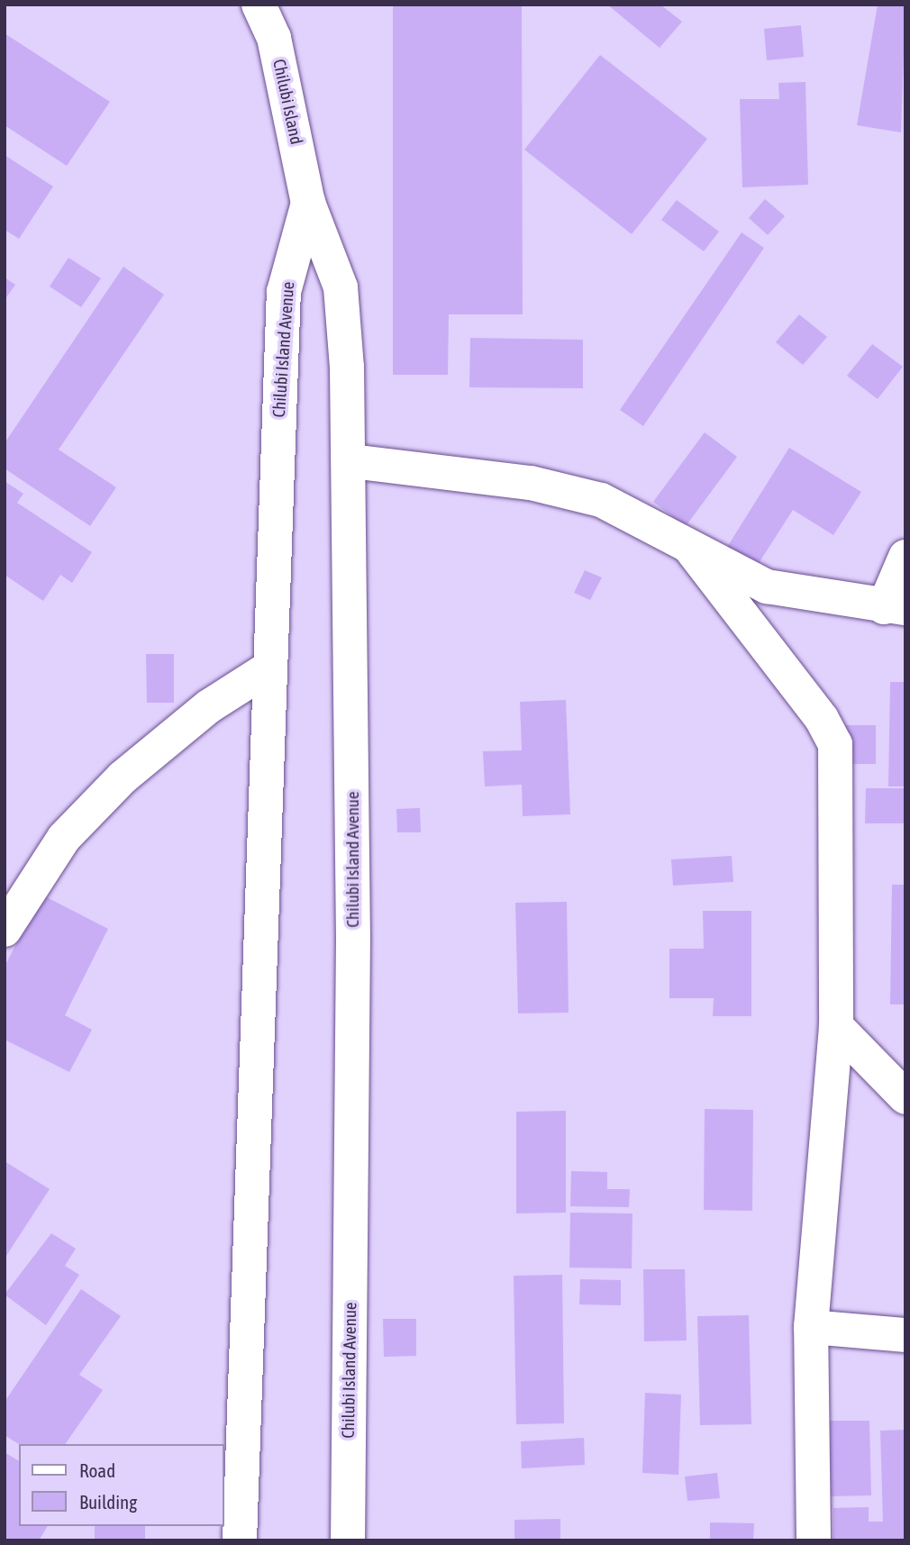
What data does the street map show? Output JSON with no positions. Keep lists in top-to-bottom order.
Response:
{
  "streets": {
    "street": ["Chilubi Island", "Chilubi Island Avenue"]
  },
  "crossings": [
    ["Chilubi Island", "Chilubi Island Avenue"]
  ],
  "legend": ["Road", "Building"]
}
